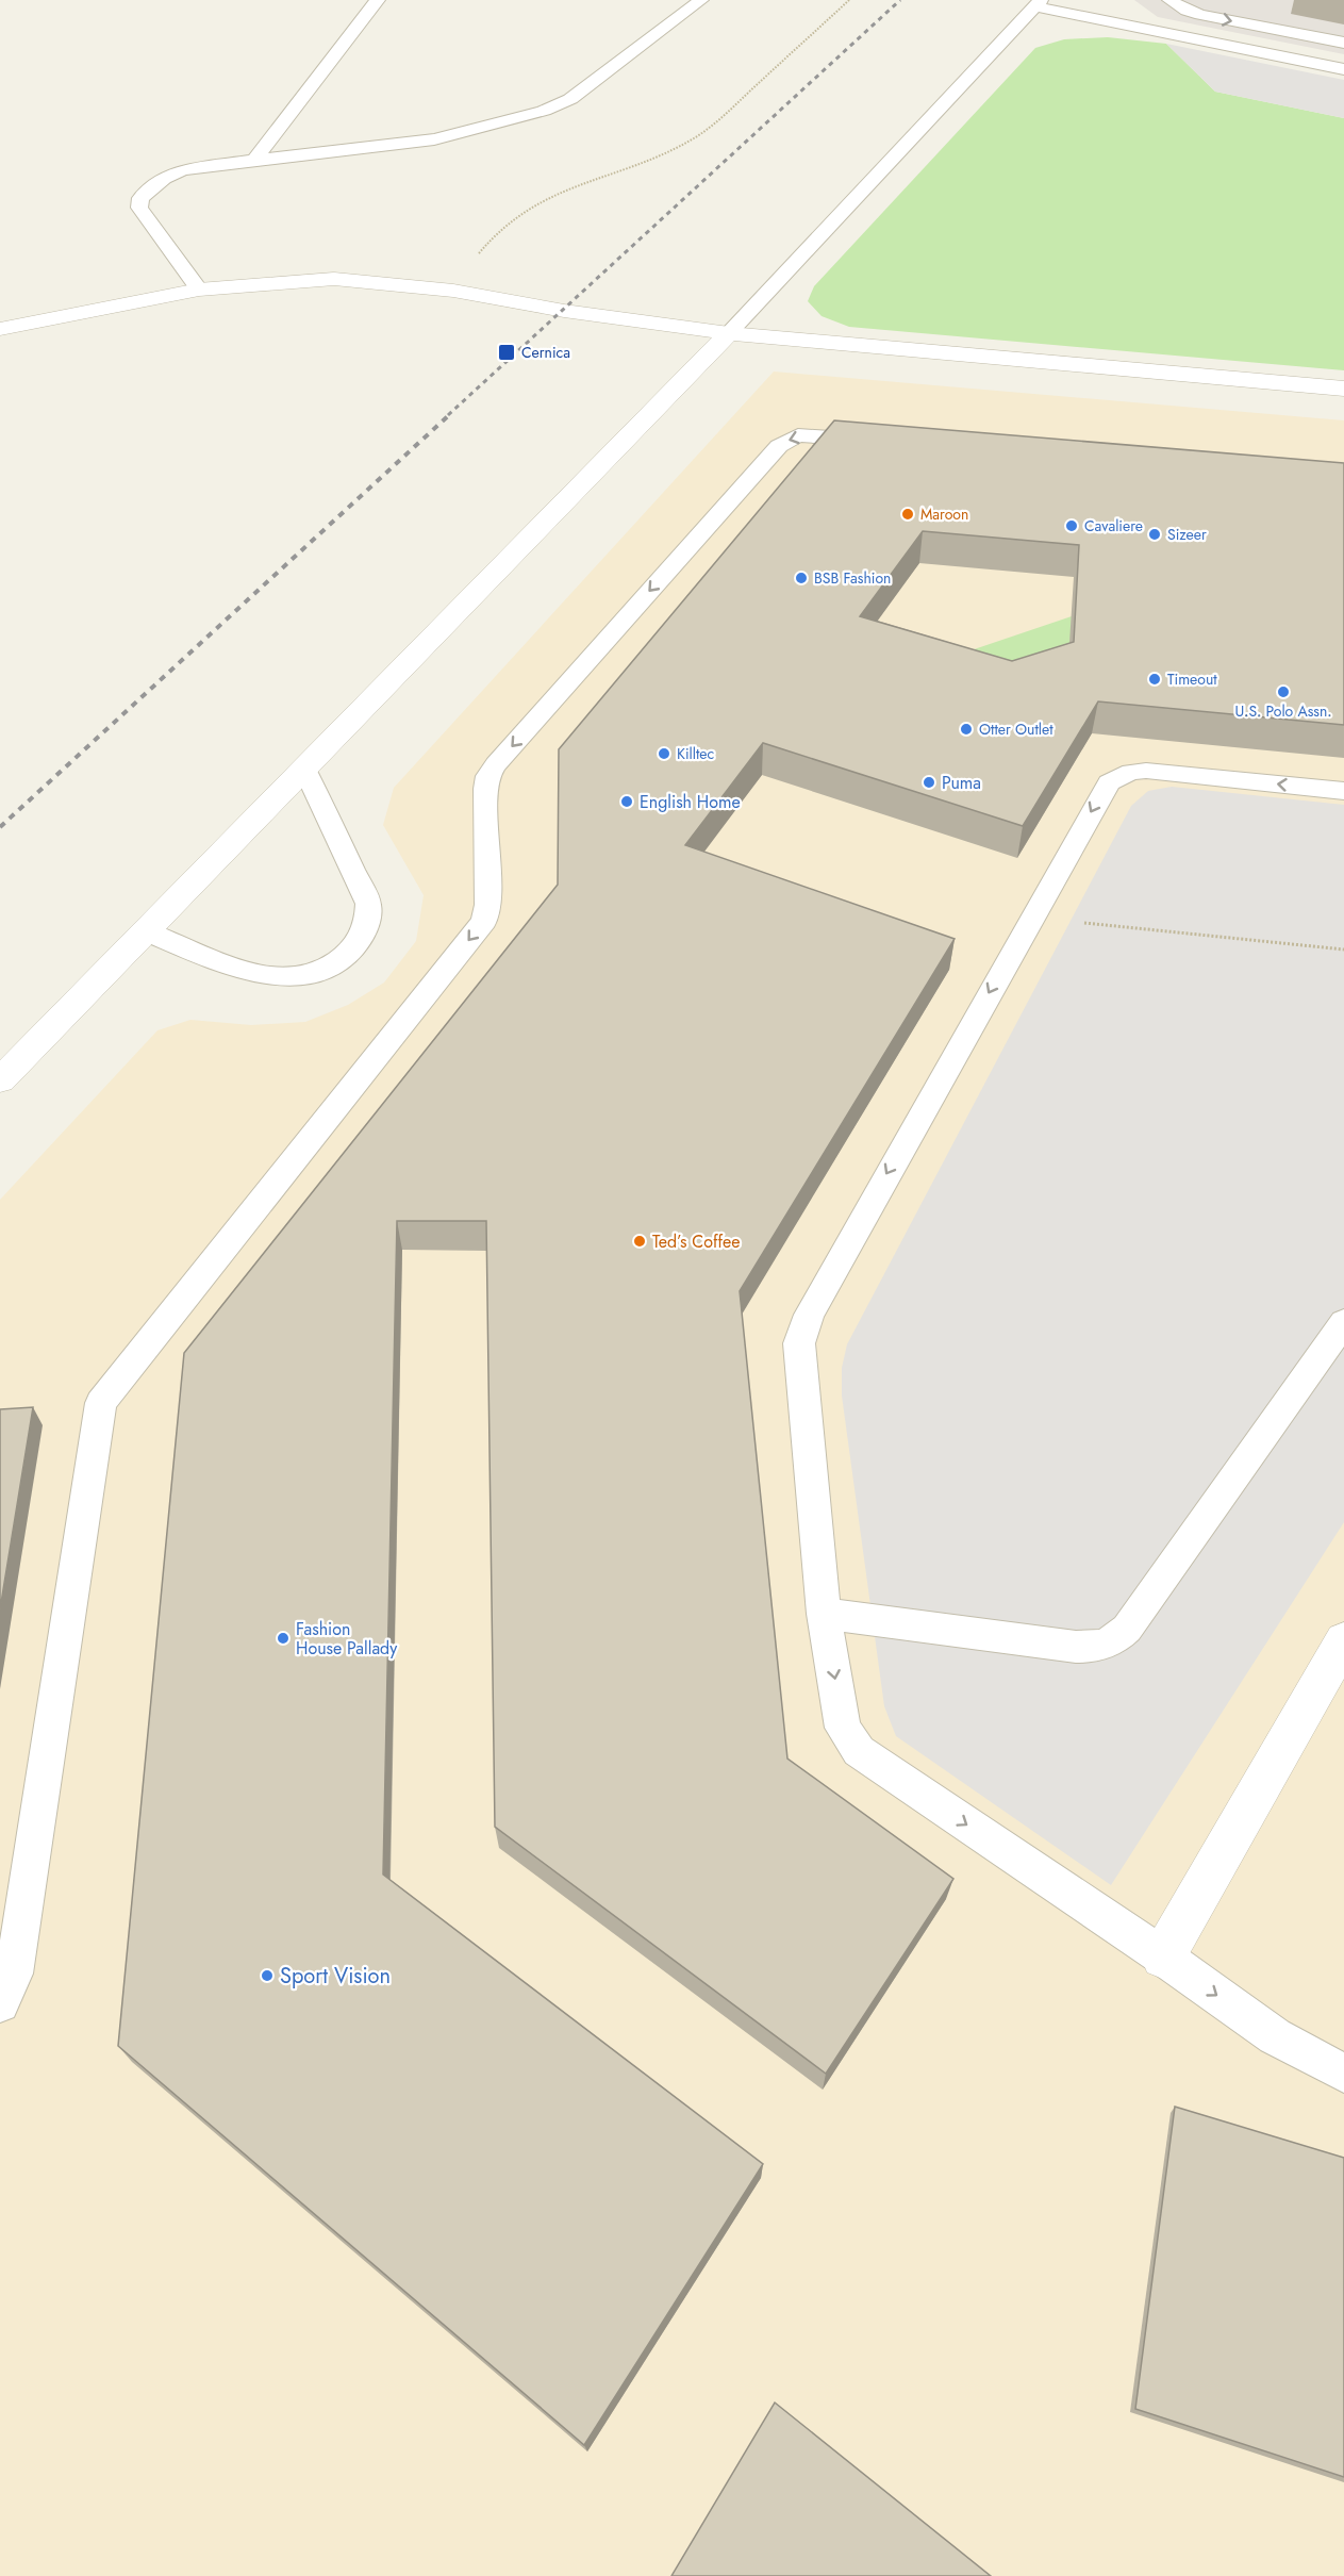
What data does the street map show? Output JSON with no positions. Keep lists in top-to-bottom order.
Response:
{
  "places": {
    "transit": ["Cernica"],
    "other": [
      "Maroon",
      "Cavaliere",
      "Sizeer",
      "BSB Fashion",
      "Timeout",
      "U.S. Polo Assn.",
      "Otter Outlet",
      "Killtec",
      "Puma",
      "English Home",
      "Ted’s Coffee",
      "Fashion House Pallady",
      "Sport Vision"
    ]
  }
}
